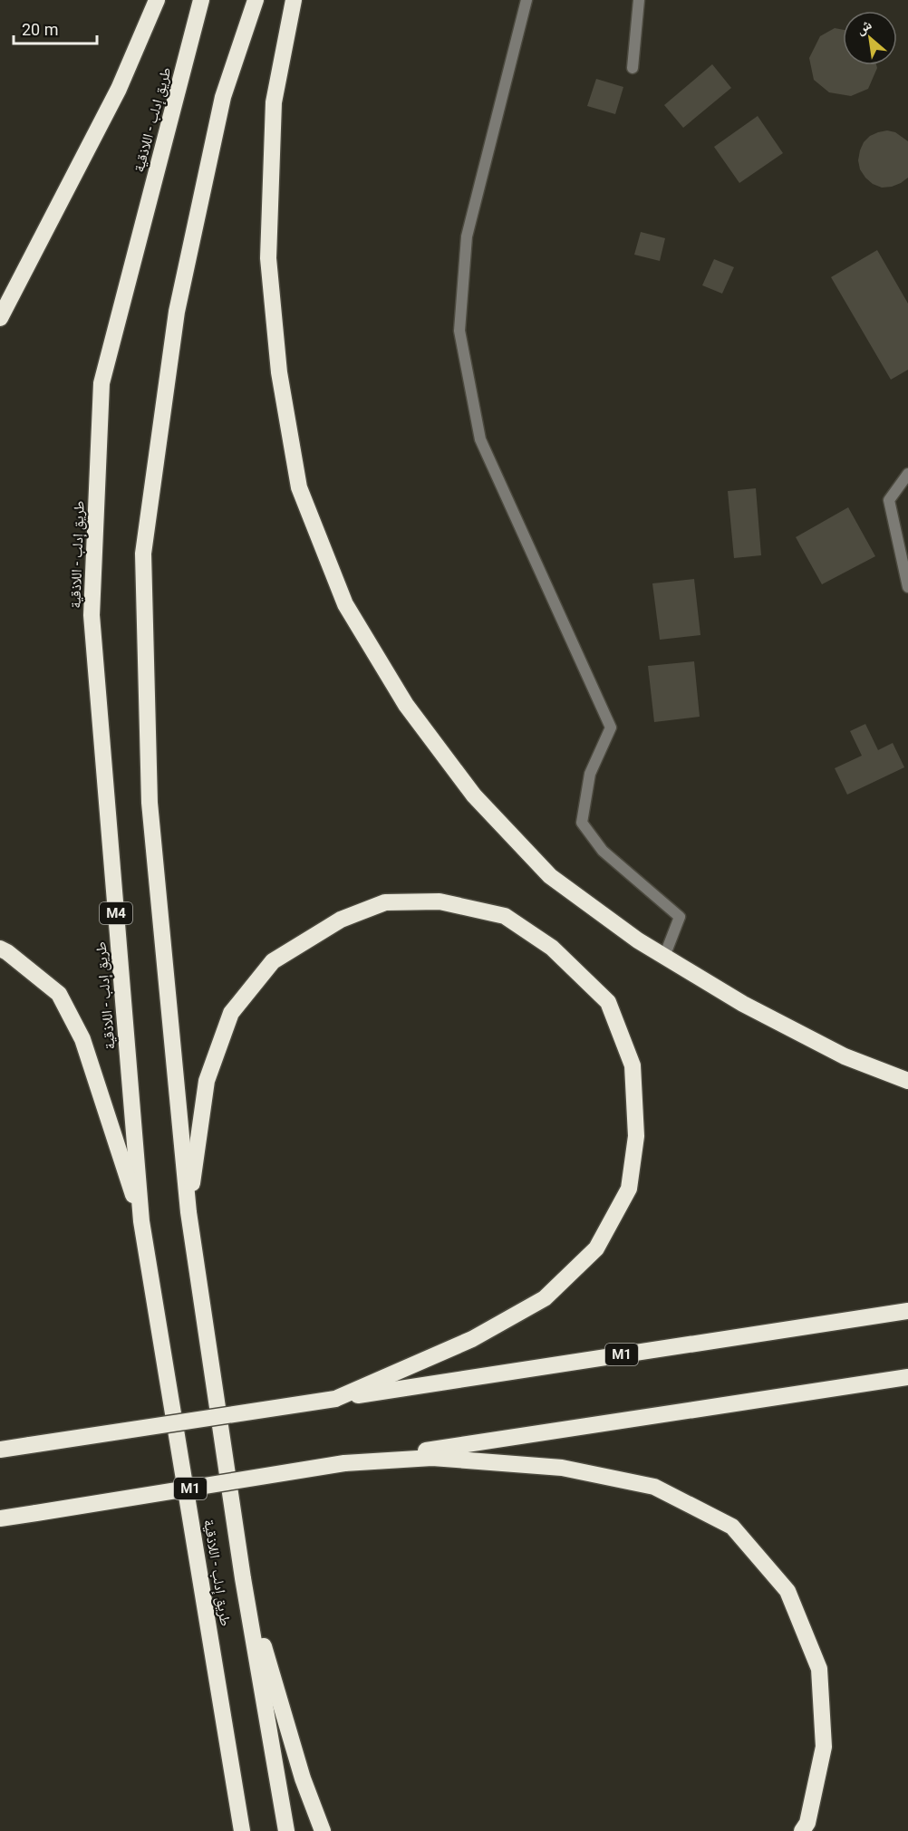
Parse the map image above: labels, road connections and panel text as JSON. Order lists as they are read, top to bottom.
{
  "streets": {
    "highway": ["طريق إدلب - اللاذقية", "M4", "M1"]
  },
  "scale_bar": "20 m",
  "north": "top left"
}
